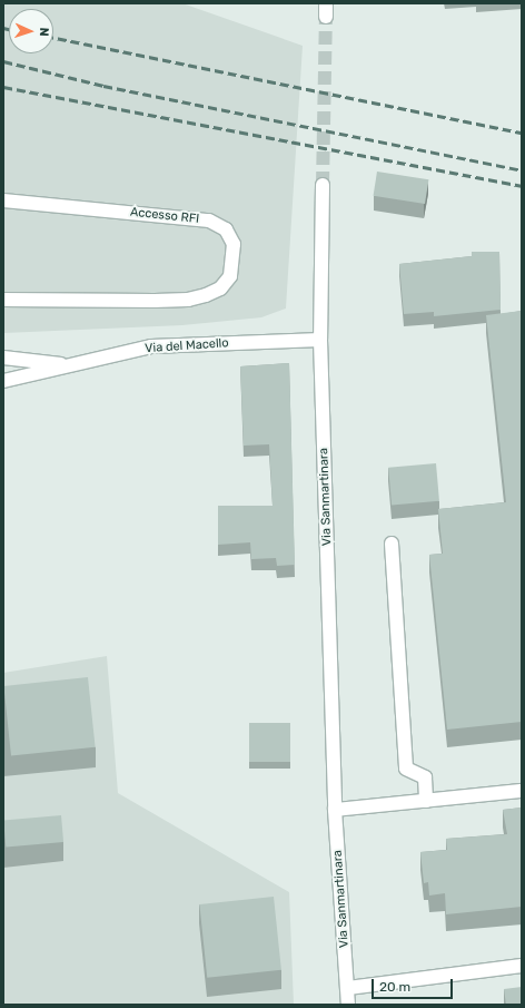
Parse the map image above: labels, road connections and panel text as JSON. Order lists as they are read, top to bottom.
{
  "streets": {
    "street": ["Accesso RFI", "Via del Macello", "Via Sanmartinara"]
  },
  "crossings": [
    ["Via del Macello", "Via Sanmartinara"]
  ],
  "scale_bar": "20 m",
  "north": "right"
}
